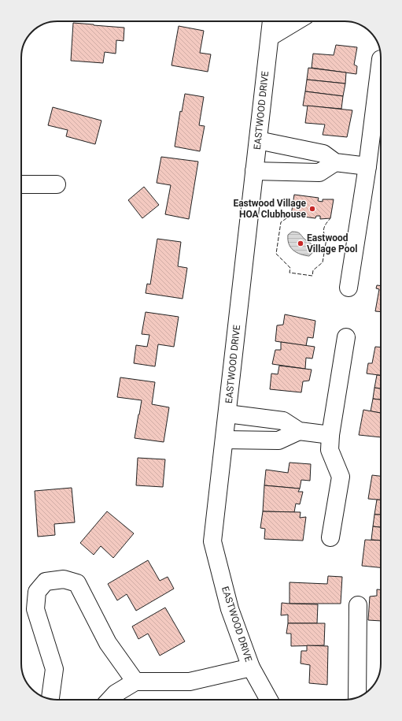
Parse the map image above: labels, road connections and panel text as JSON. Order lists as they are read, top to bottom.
{
  "streets": {
    "street": ["EASTWOOD DRIVE"]
  },
  "places": ["Eastwood Village HOA Clubhouse", "Eastwood Village Pool"]
}
